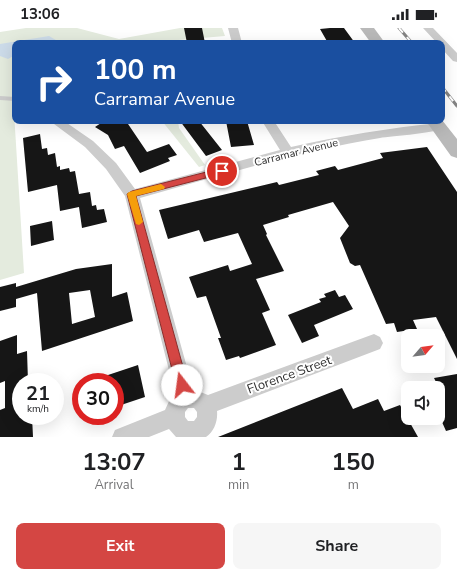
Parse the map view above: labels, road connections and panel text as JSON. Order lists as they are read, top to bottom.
{
  "streets": {
    "street": ["Carramar Avenue", "Florence Street"]
  },
  "north": "top right",
  "page": {
    "status": "13:06",
    "turn": ["100 m", "Carramar Avenue"],
    "speed": "21 km/h",
    "limit": "30",
    "eta": [
      "13:07",
      "Arrival",
      "1",
      "min",
      "150",
      "m"
    ],
    "buttons": ["Exit", "Share"]
  }
}
